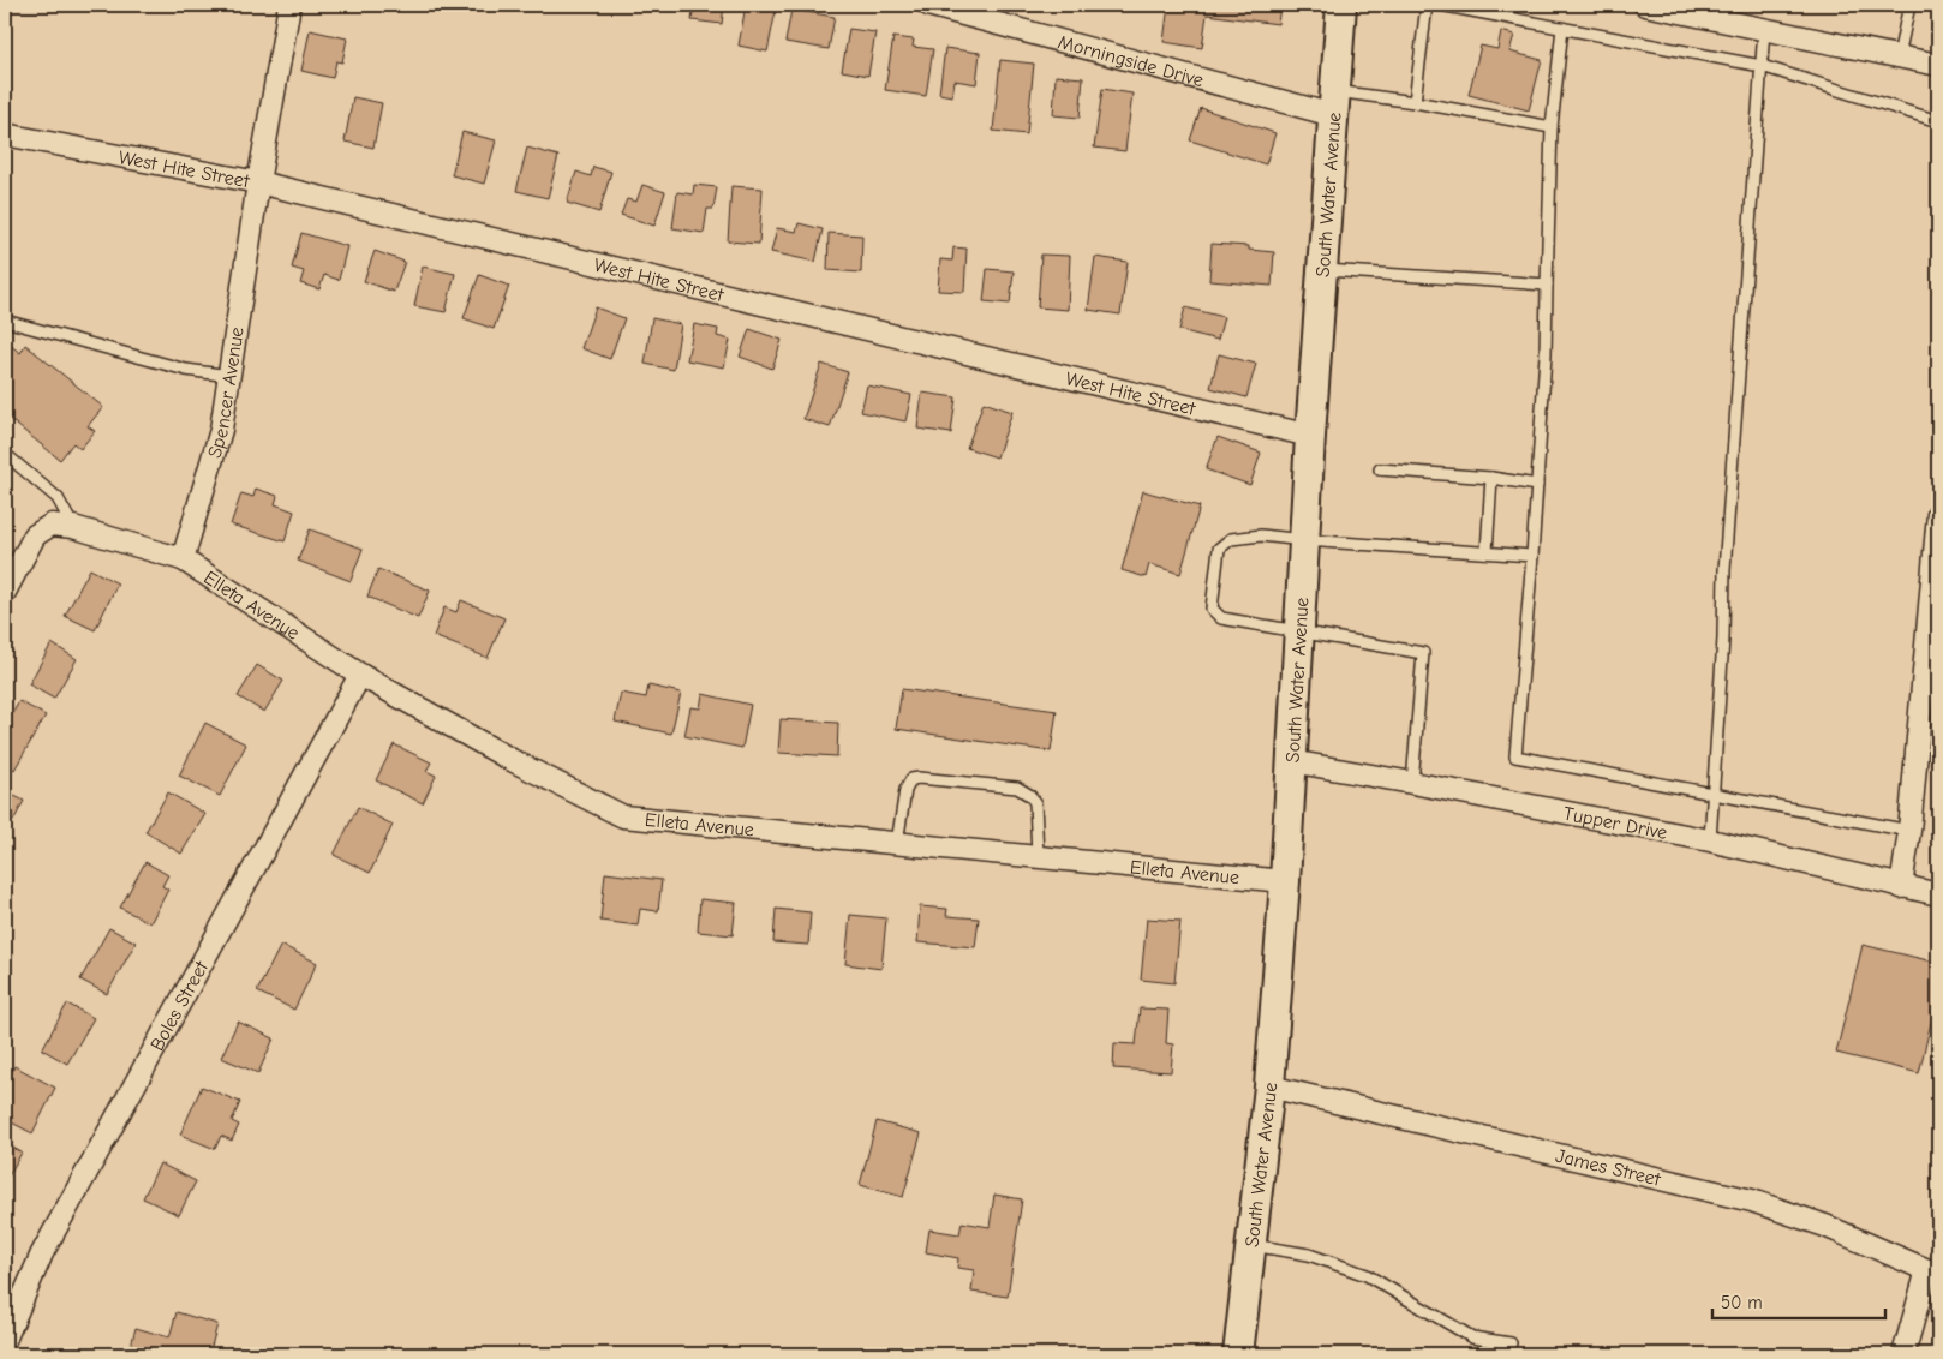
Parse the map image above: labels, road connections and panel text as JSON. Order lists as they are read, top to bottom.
{
  "streets": {
    "main road": ["South Water Avenue"],
    "street": [
      "Morningside Drive",
      "West Hite Street",
      "Spencer Avenue",
      "Elleta Avenue",
      "Tupper Drive",
      "Boles Street",
      "James Street"
    ]
  },
  "crossings": [
    ["Morningside Drive", "South Water Avenue"],
    ["West Hite Street", "South Water Avenue"],
    ["West Hite Street", "Spencer Avenue"],
    ["South Water Avenue", "Elleta Avenue"],
    ["South Water Avenue", "Tupper Drive"],
    ["South Water Avenue", "James Street"],
    ["Spencer Avenue", "Elleta Avenue"],
    ["Elleta Avenue", "Boles Street"]
  ],
  "scale_bar": "50 m"
}
